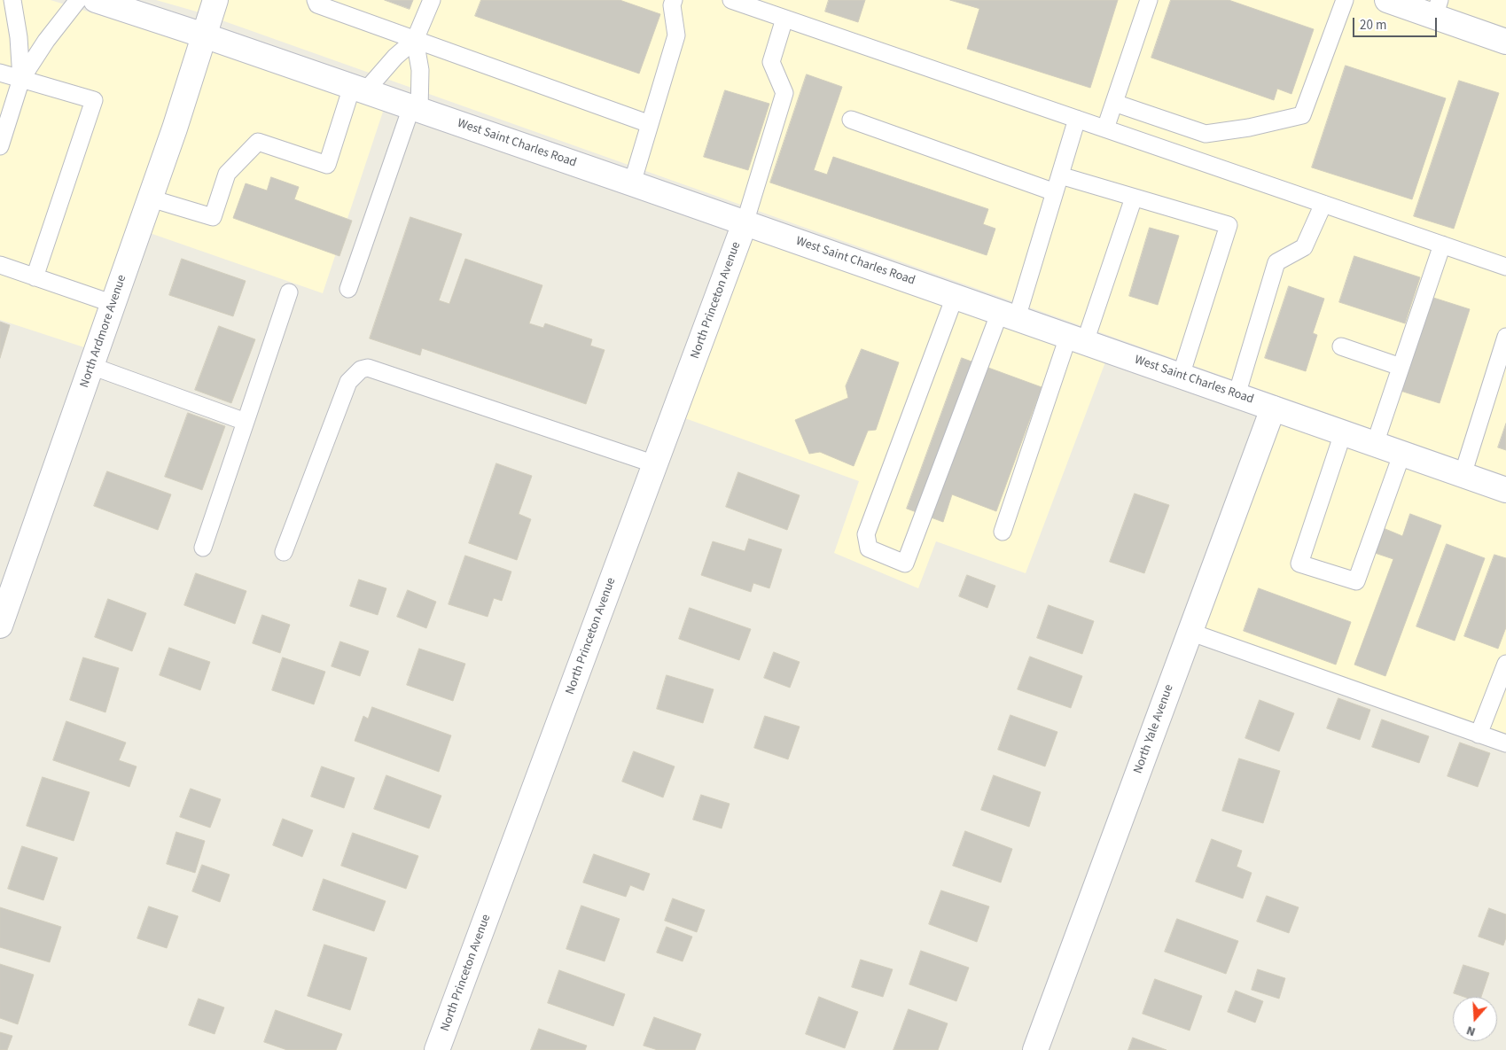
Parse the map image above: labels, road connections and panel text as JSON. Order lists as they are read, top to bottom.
{
  "streets": {
    "street": [
      "West Saint Charles Road",
      "North Princeton Avenue",
      "North Ardmore Avenue",
      "North Yale Avenue"
    ]
  },
  "crossings": [
    ["West Saint Charles Road", "North Princeton Avenue"],
    ["West Saint Charles Road", "North Ardmore Avenue"],
    ["West Saint Charles Road", "North Yale Avenue"]
  ],
  "scale_bar": "20 m",
  "north": "bottom"
}
